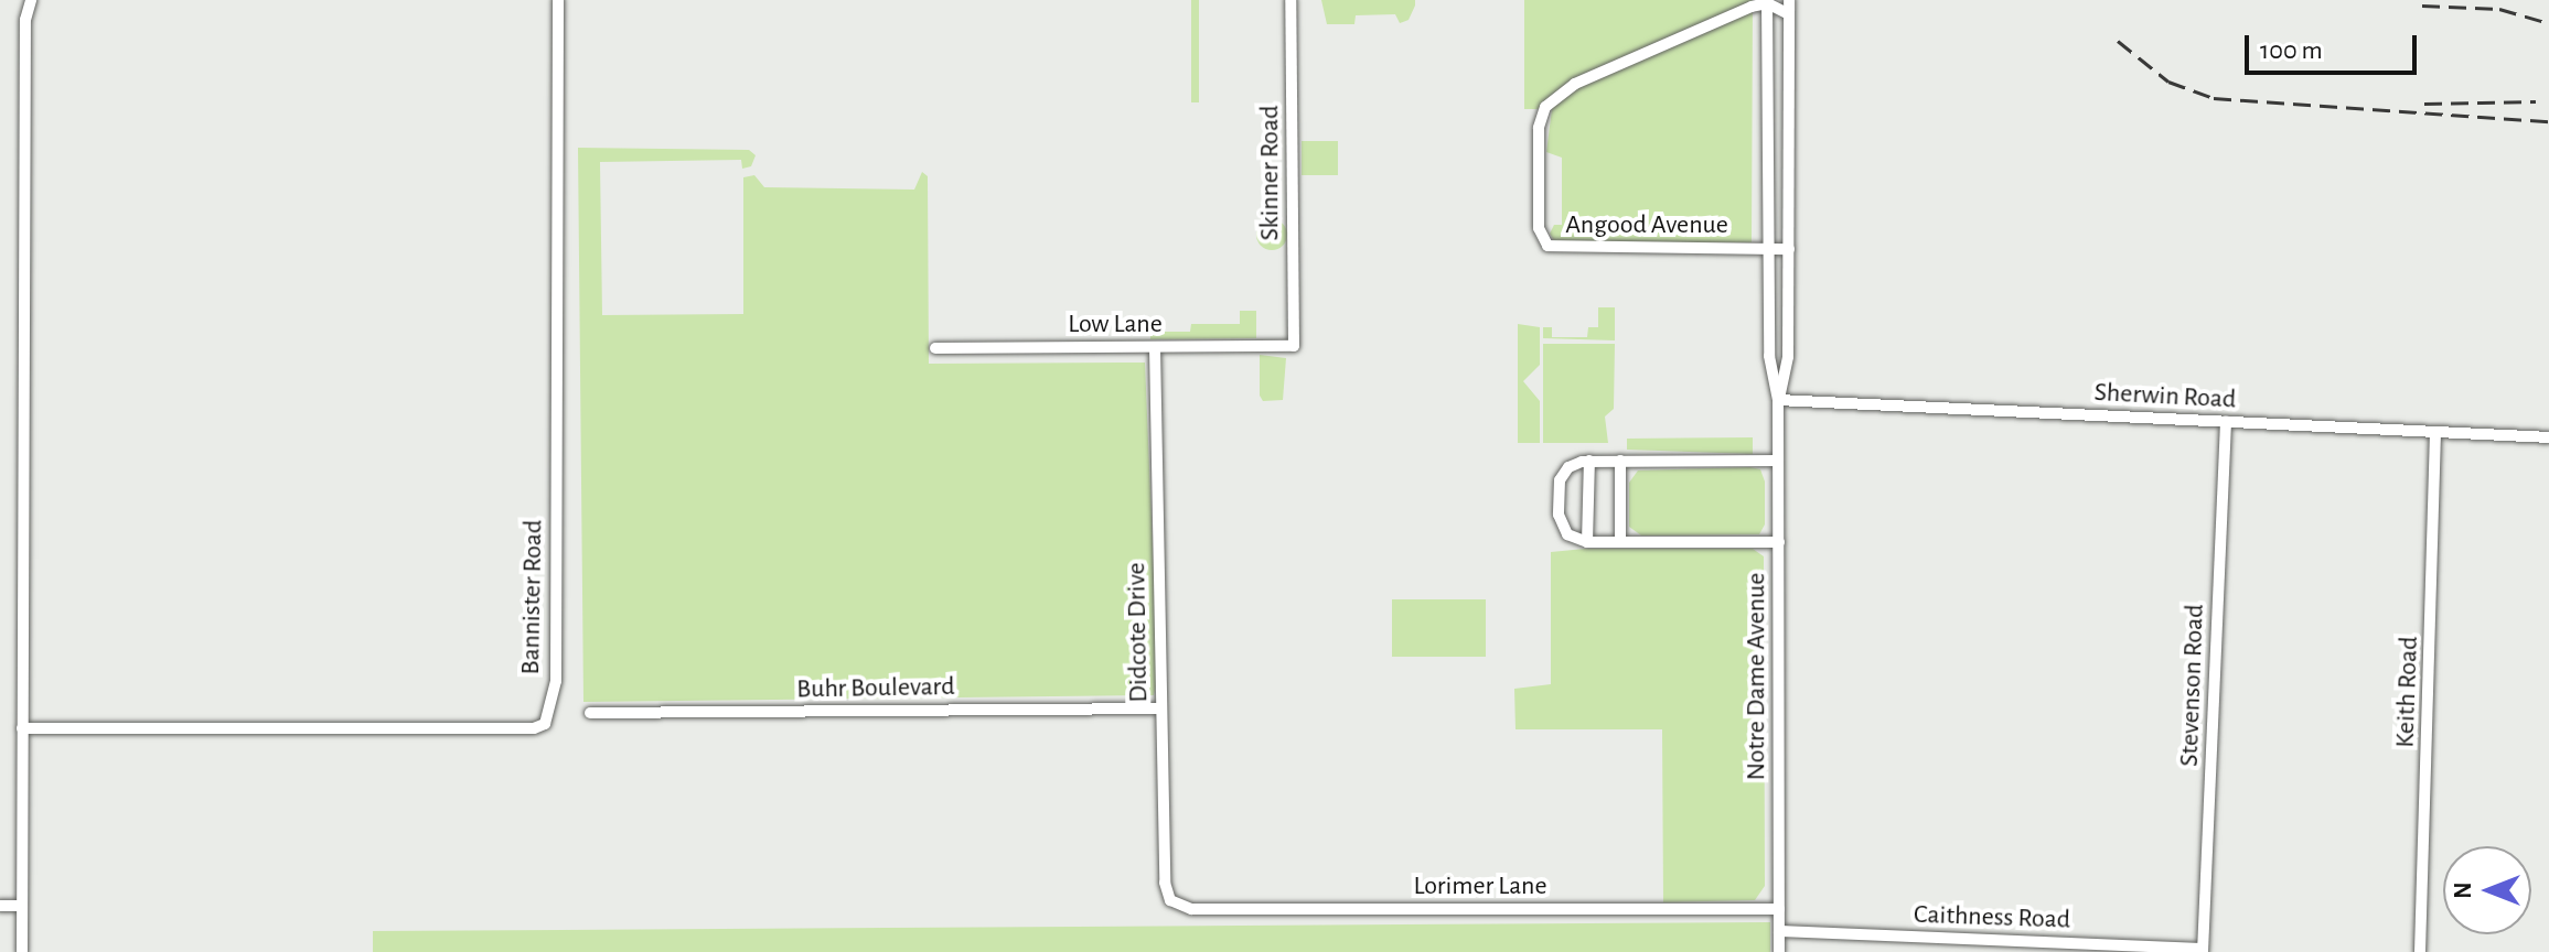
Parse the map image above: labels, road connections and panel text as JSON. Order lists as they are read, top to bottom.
{
  "streets": {
    "street": [
      "Skinner Road",
      "Angood Avenue",
      "Low Lane",
      "Sherwin Road",
      "Bannister Road",
      "Didcote Drive",
      "Notre Dame Avenue",
      "Stevenson Road",
      "Buhr Boulevard",
      "Keith Road",
      "Lorimer Lane",
      "Caithness Road"
    ]
  },
  "crossings": [
    ["Skinner Road", "Low Lane"],
    ["Angood Avenue", "Notre Dame Avenue"],
    ["Low Lane", "Didcote Drive"],
    ["Sherwin Road", "Notre Dame Avenue"],
    ["Sherwin Road", "Stevenson Road"],
    ["Sherwin Road", "Keith Road"],
    ["Didcote Drive", "Buhr Boulevard"],
    ["Didcote Drive", "Lorimer Lane"],
    ["Notre Dame Avenue", "Lorimer Lane"],
    ["Notre Dame Avenue", "Caithness Road"],
    ["Stevenson Road", "Caithness Road"]
  ],
  "scale_bar": "100 m",
  "north": "left"
}
